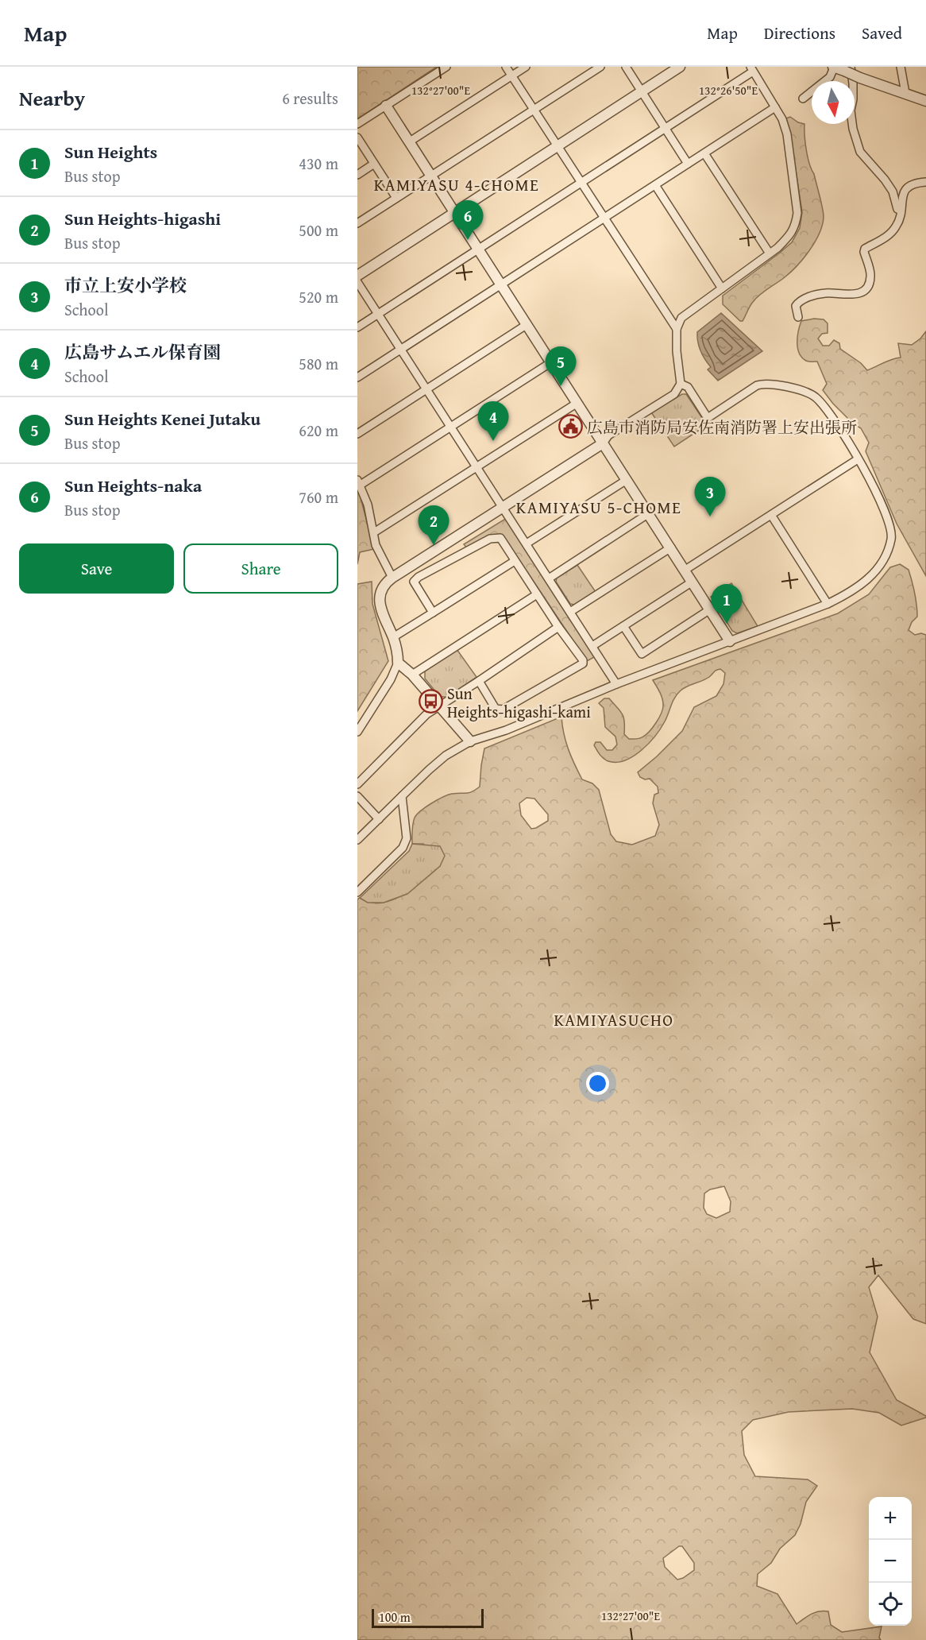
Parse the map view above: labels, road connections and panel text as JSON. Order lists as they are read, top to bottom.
{
  "districts": ["KAMIYASU 4-CHOME", "KAMIYASU 5-CHOME", "KAMIYASUCHO"],
  "places": {
    "public building": ["広島市消防局安佐南消防署上安出張所"],
    "bus stop": ["Sun Heights-higashi-kami"]
  },
  "scale_bar": "100 m",
  "north": "bottom",
  "page": {
    "header": "Map",
    "nav": ["Map", "Directions", "Saved"],
    "heading": ["Nearby", "6 results"],
    "list": [
      {
        "mark": "1",
        "name": "Sun Heights",
        "note": "Bus stop",
        "value": "430 m"
      },
      {
        "mark": "2",
        "name": "Sun Heights-higashi",
        "note": "Bus stop",
        "value": "500 m"
      },
      {
        "mark": "3",
        "name": "市立上安小学校",
        "note": "School",
        "value": "520 m"
      },
      {
        "mark": "4",
        "name": "広島サムエル保育園",
        "note": "School",
        "value": "580 m"
      },
      {
        "mark": "5",
        "name": "Sun Heights Kenei Jutaku",
        "note": "Bus stop",
        "value": "620 m"
      },
      {
        "mark": "6",
        "name": "Sun Heights-naka",
        "note": "Bus stop",
        "value": "760 m"
      }
    ],
    "pins": [
      "6",
      "5",
      "4",
      "3",
      "2",
      "1"
    ],
    "buttons": ["Save", "Share"],
    "map_buttons": ["+", "−"],
    "scale": "100 m"
  },
  "coordinates": ["132°27'00\"E", "132°26'50\"E"]
}
